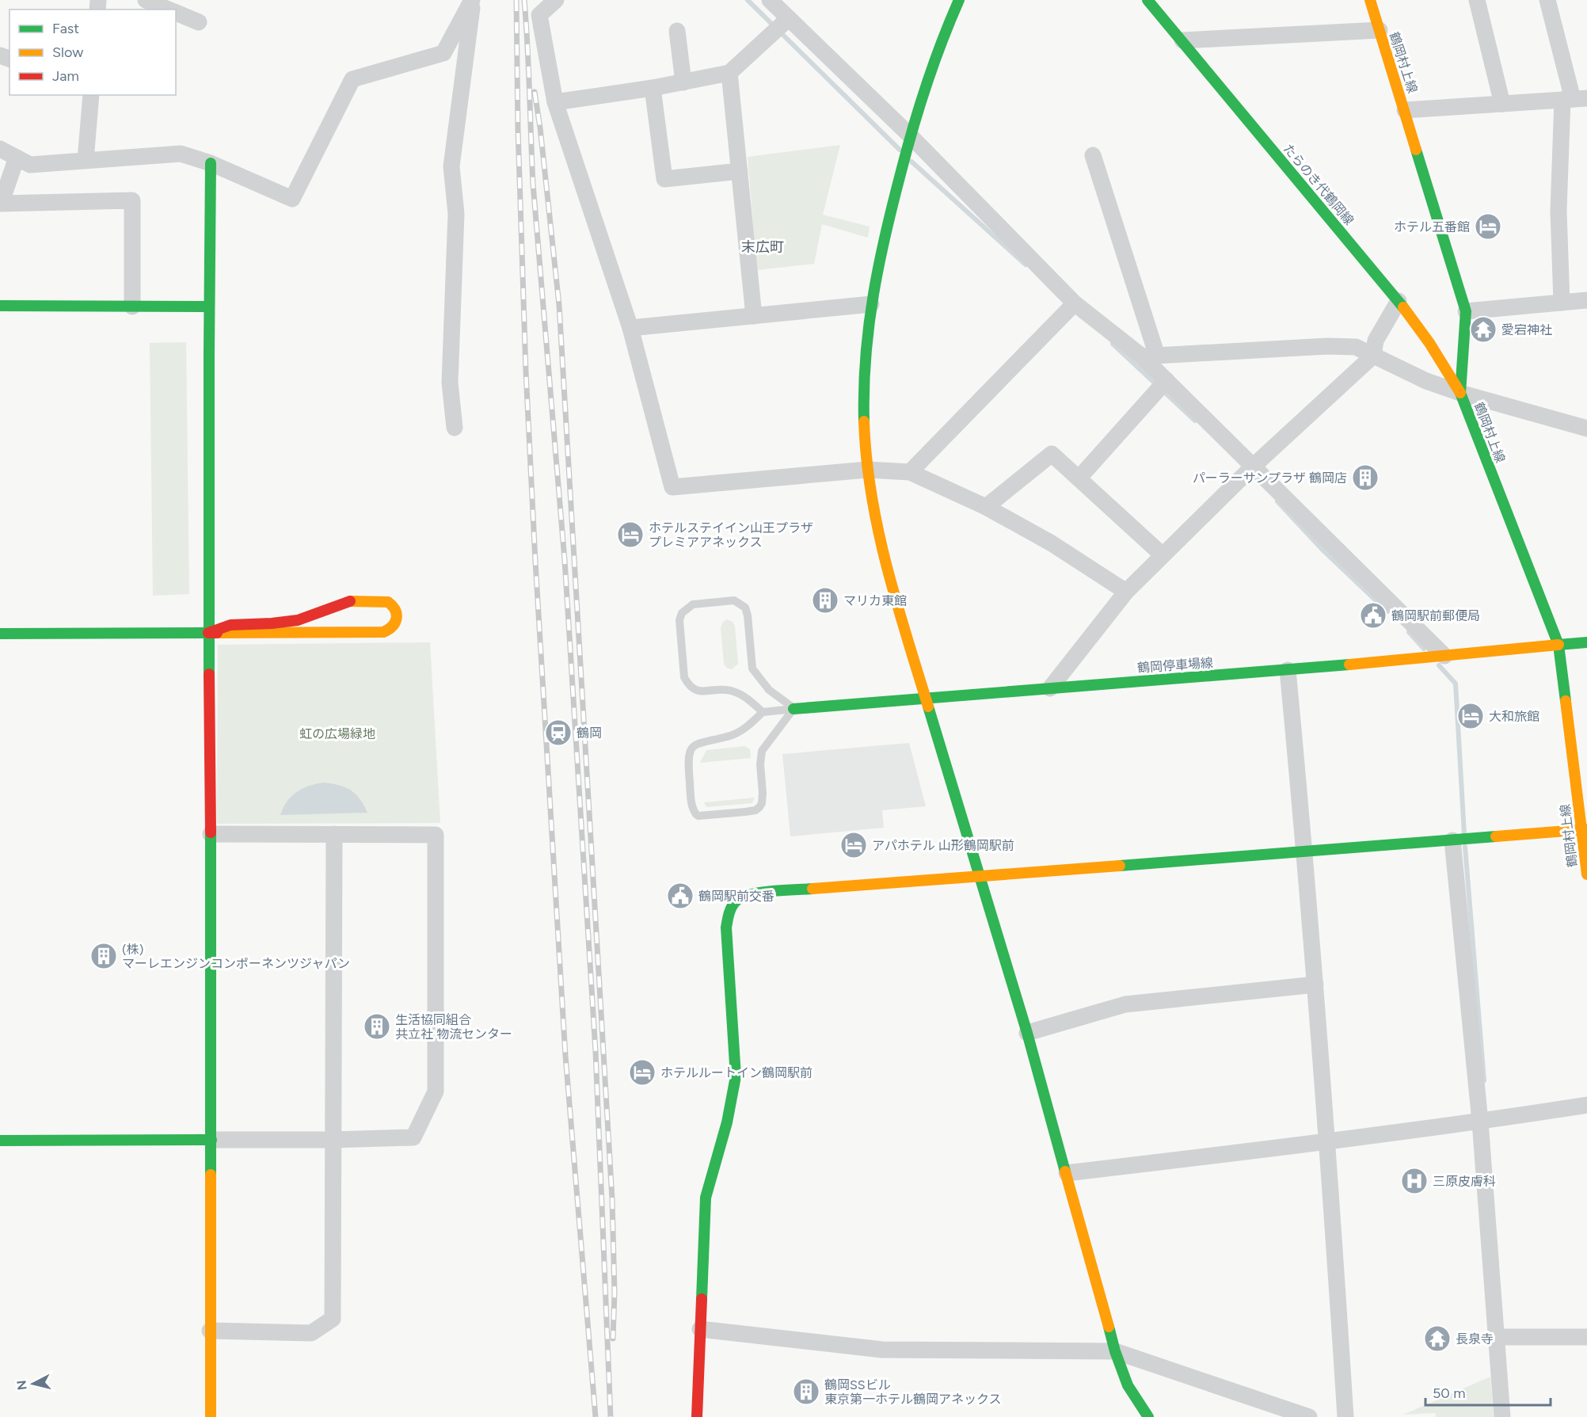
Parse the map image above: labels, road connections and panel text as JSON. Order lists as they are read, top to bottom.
{
  "streets": {
    "street": ["鶴岡村上線", "たらのき代鶴岡線", "鶴岡停車場線"]
  },
  "crossings": [
    ["鶴岡村上線", "たらのき代鶴岡線"],
    ["鶴岡村上線", "鶴岡停車場線"]
  ],
  "districts": ["末広町"],
  "parks": ["虹の広場緑地"],
  "places": {
    "hotel": [
      "ホテル五番館",
      "ホテルステイイン山王プラザ プレミアアネックス",
      "大和旅館",
      "アパホテル 山形鶴岡駅前",
      "ホテルルートイン鶴岡駅前"
    ],
    "temple": ["愛宕神社", "長泉寺"],
    "building": [
      "パーラーサンプラザ 鶴岡店",
      "マリカ東館",
      "(株) マーレエンジンコンポーネンツジャパン",
      "生活協同組合 共立社 物流センター",
      "鶴岡SSビル 東京第一ホテル鶴岡アネックス"
    ],
    "public building": ["鶴岡駅前郵便局", "鶴岡駅前交番"],
    "station": ["鶴岡"],
    "hospital": ["三原皮膚科"]
  },
  "legend": ["Fast", "Slow", "Jam"],
  "scale_bar": "50 m",
  "north": "left"
}
